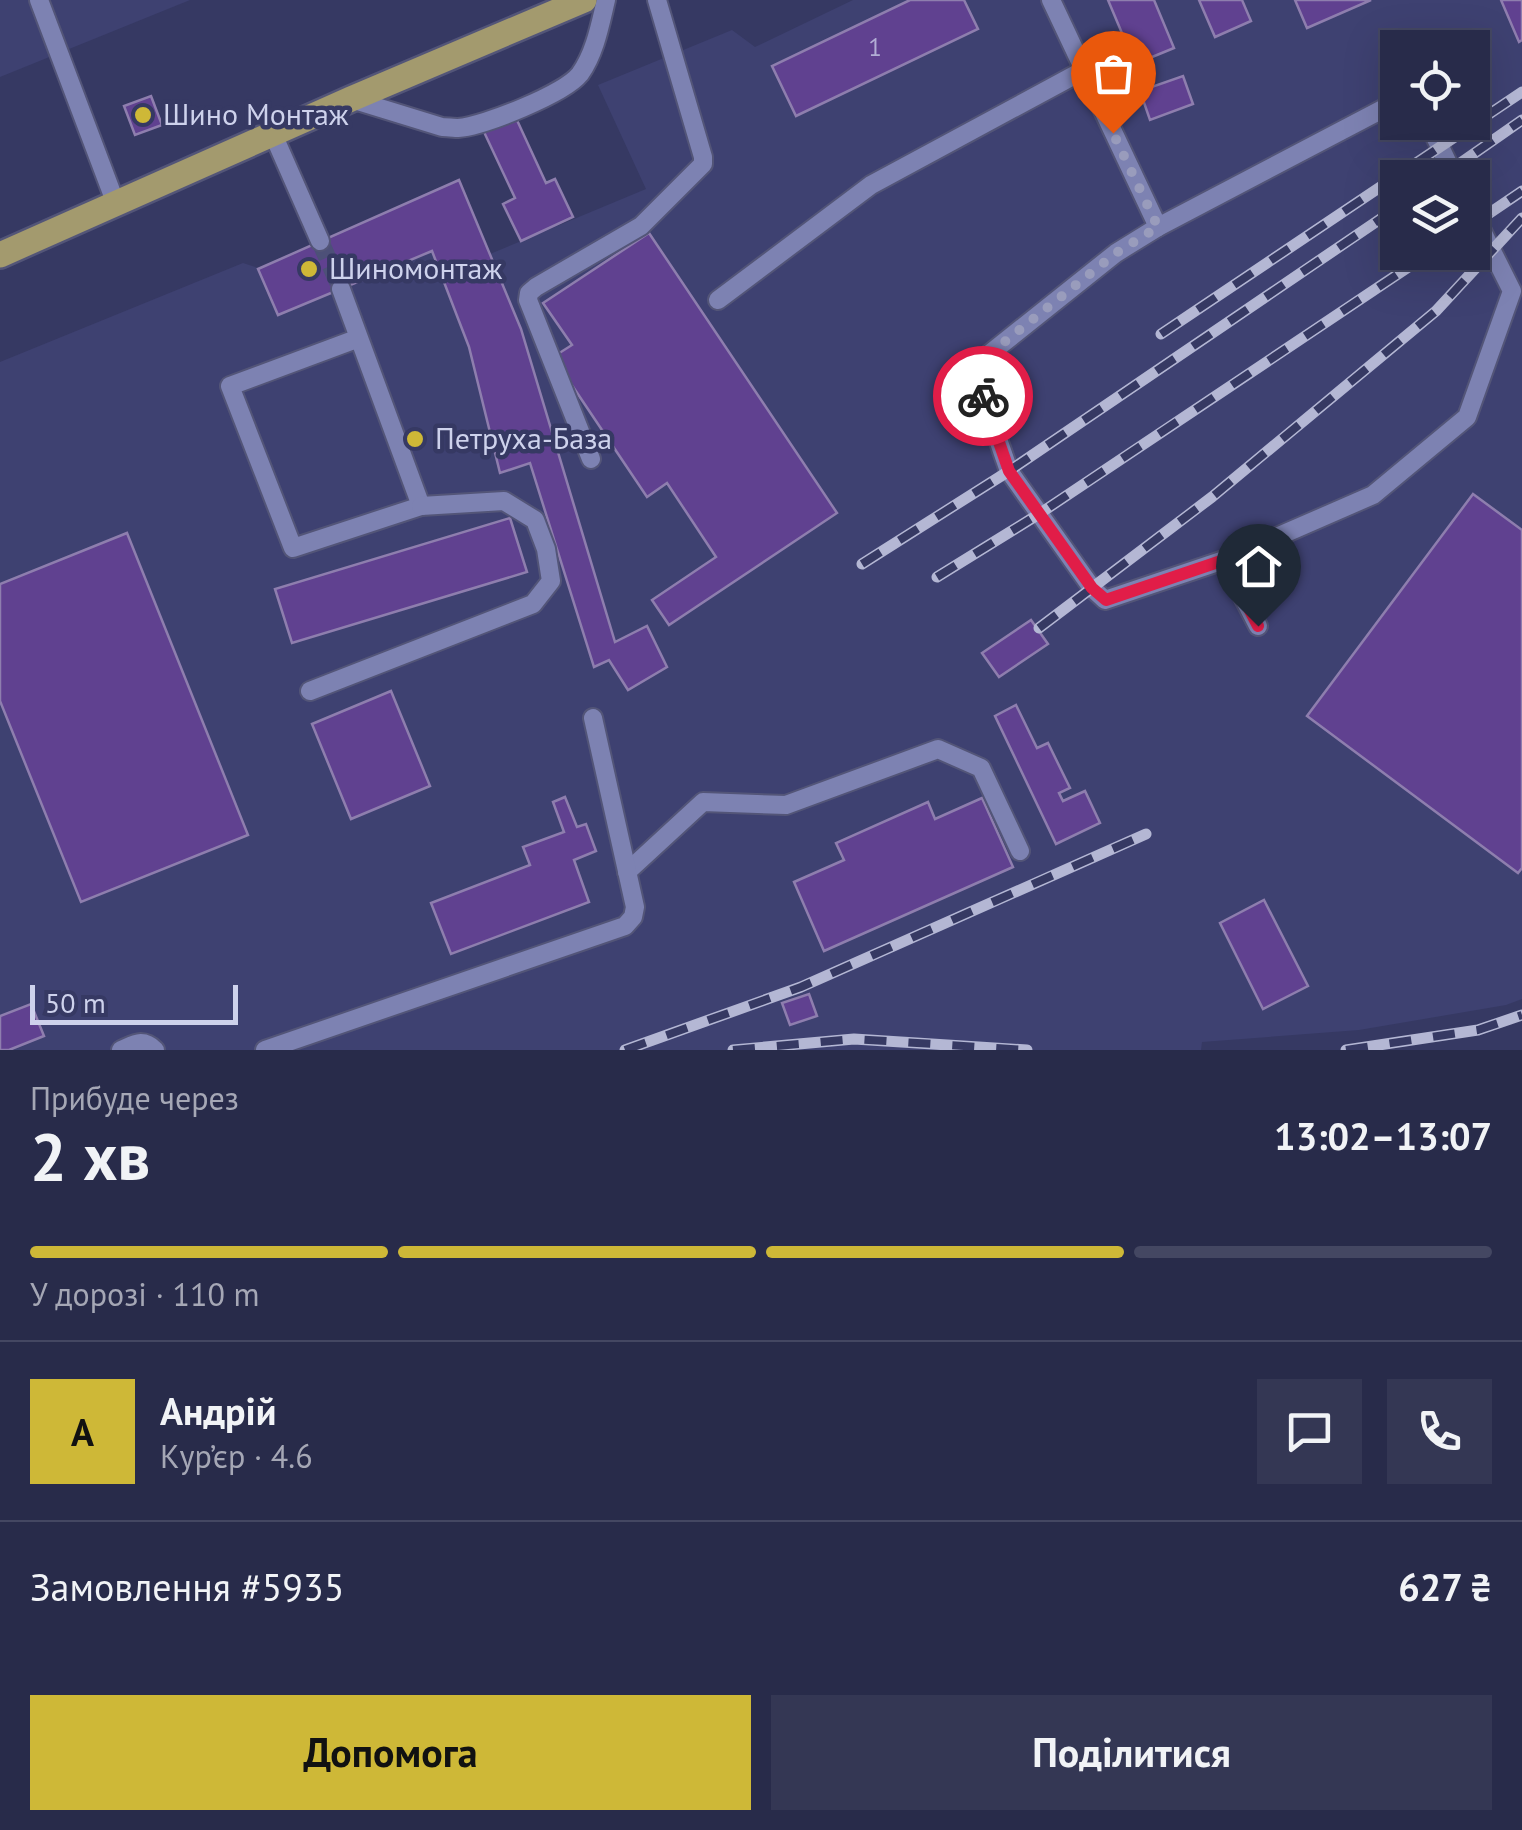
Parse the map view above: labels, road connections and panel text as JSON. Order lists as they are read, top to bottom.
{
  "places": ["Шино Монтаж", "Шиномонтаж", "Петруха-База"],
  "house_numbers": ["1"],
  "scale_bar": "50 m",
  "page": {
    "scale": "50 m",
    "heading": ["2 хв", "Прибуде через", "13:02–13:07"],
    "panel": [
      "Андрій",
      "Кур’єр · 4.6",
      "Замовлення #5935",
      "627 ₴"
    ],
    "bar": "У дорозі · 110 m",
    "round": "А",
    "buttons": ["Допомога", "Поділитися"]
  }
}
